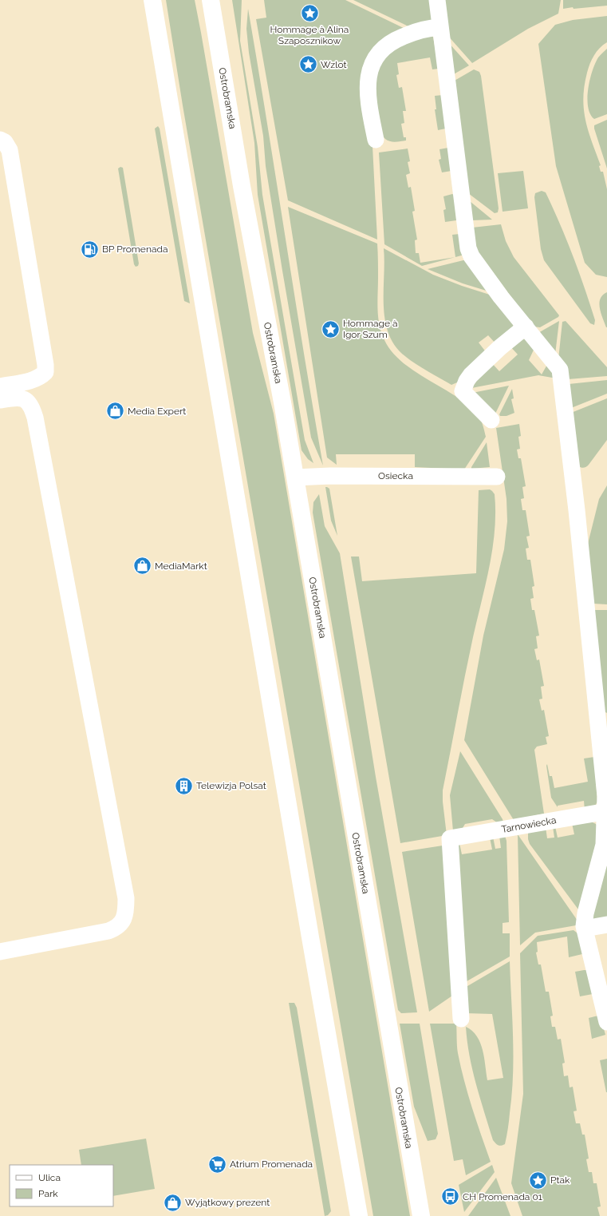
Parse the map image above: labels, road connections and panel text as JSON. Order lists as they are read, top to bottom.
{
  "streets": {
    "main road": ["Ostrobramska"],
    "street": ["Osiecka", "Tarnowiecka"]
  },
  "crossings": [
    ["Ostrobramska", "Osiecka"]
  ],
  "places": {
    "place": [
      "Hommage à Alina Szaposznikow",
      "Wzlot",
      "Hommage à Igor Szum",
      "Ptak"
    ],
    "fuel station": ["BP Promenada"],
    "shop": ["Media Expert", "MediaMarkt", "Wyjątkowy prezent"],
    "building": ["Telewizja Polsat"],
    "supermarket": ["Atrium Promenada"],
    "bus stop": ["CH Promenada 01"]
  },
  "legend": ["Ulica", "Park"]
}
